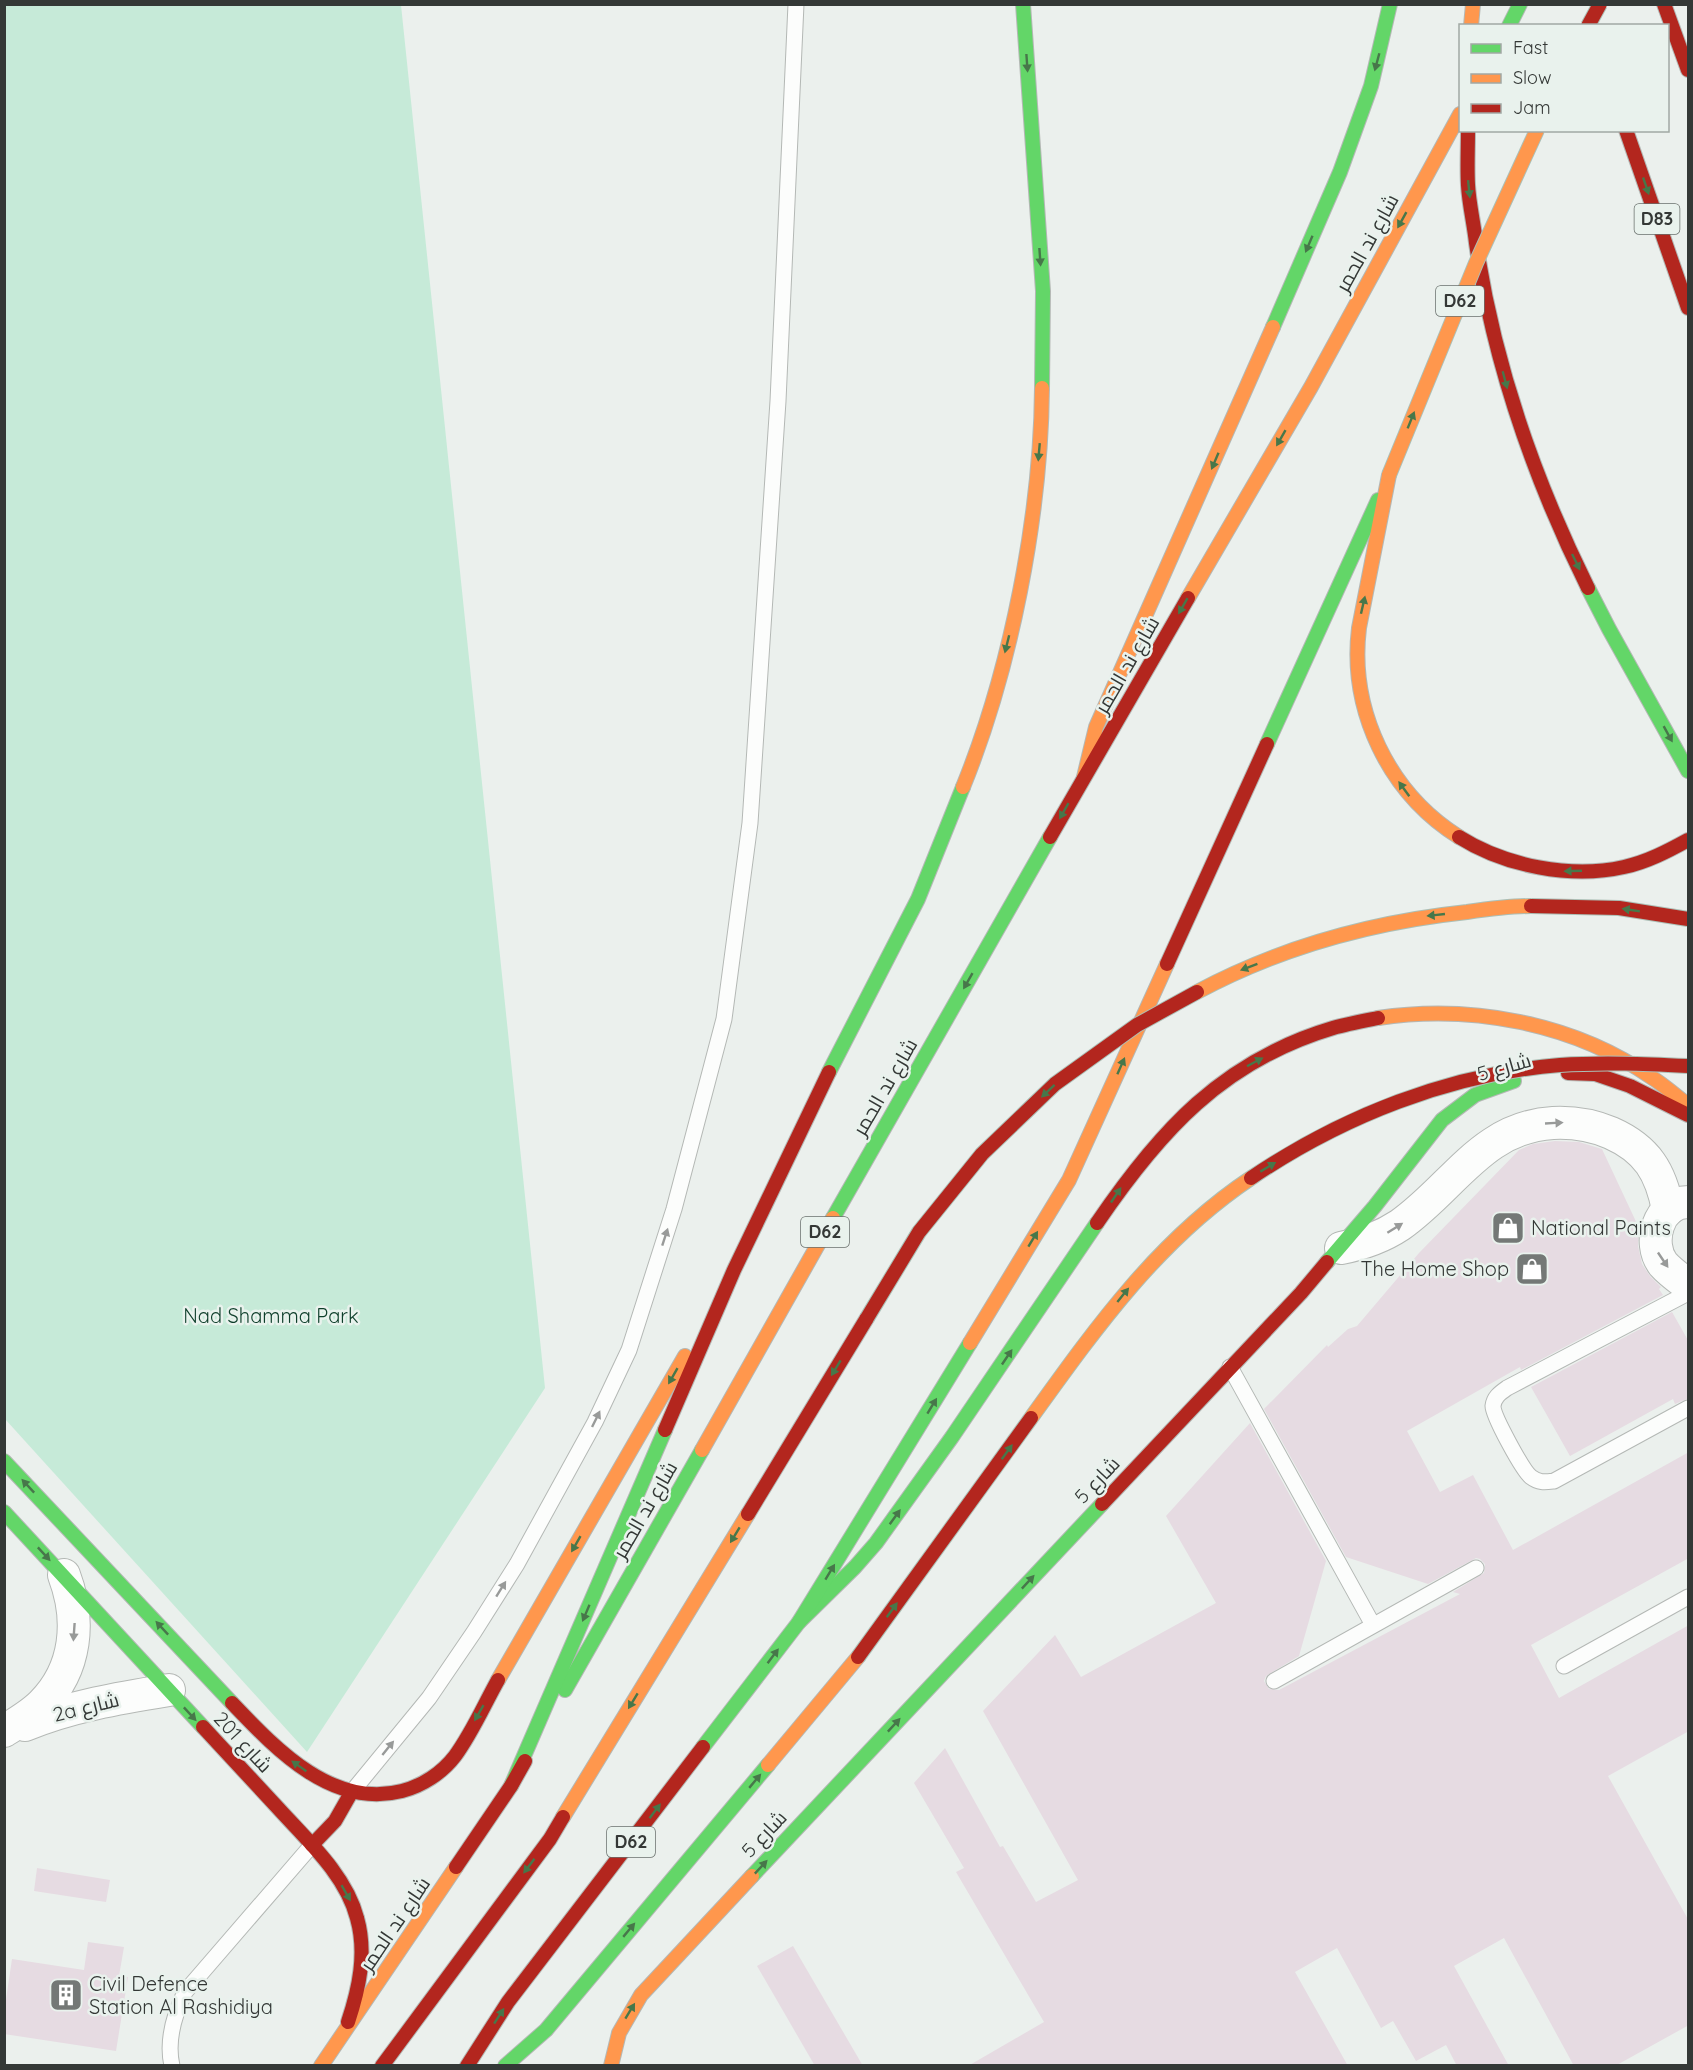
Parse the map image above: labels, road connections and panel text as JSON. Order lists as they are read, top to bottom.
{
  "streets": {
    "main road": [
      "D83",
      "شارع ند الحمر",
      "D62",
      "شارع 5",
      "شارع 201"
    ],
    "street": ["2a شارع"]
  },
  "crossings": [
    ["شارع ند الحمر", "شارع 201"],
    ["2a شارع", "شارع 201"]
  ],
  "one_way": ["2a شارع"],
  "parks": ["Nad Shamma Park"],
  "places": {
    "shop": ["National Paints", "The Home Shop"],
    "building": ["Civil Defence Station Al Rashidiya"]
  },
  "legend": ["Fast", "Slow", "Jam"]
}
